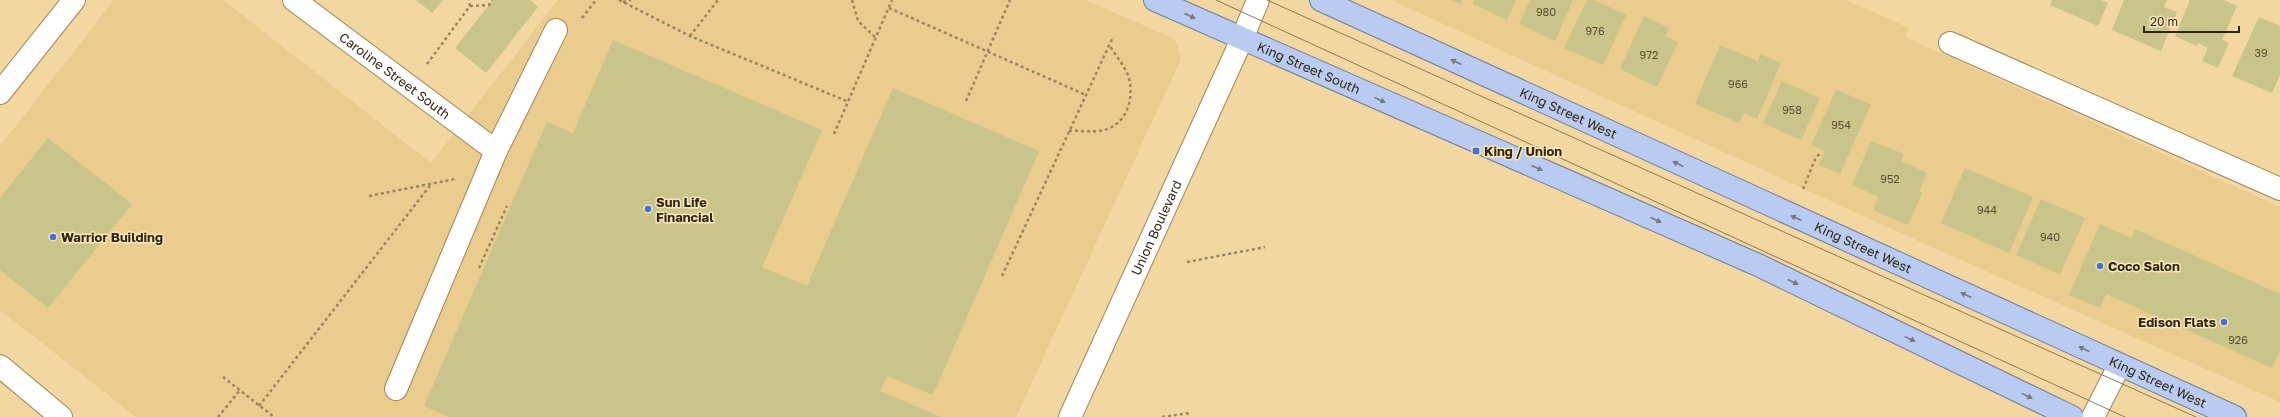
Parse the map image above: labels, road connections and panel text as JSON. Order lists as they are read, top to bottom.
{
  "streets": {
    "main road": ["King Street South", "King Street West"],
    "street": ["Caroline Street South", "Union Boulevard"]
  },
  "crossings": [
    ["King Street South", "Union Boulevard"]
  ],
  "one_way": ["King Street South", "King Street West"],
  "places": {
    "transit": ["King / Union"],
    "other": [
      "Sun Life Financial",
      "Warrior Building",
      "Coco Salon",
      "Edison Flats"
    ]
  },
  "house_numbers": [
    "980",
    "976",
    "39",
    "972",
    "966",
    "958",
    "954",
    "952",
    "944",
    "940",
    "926"
  ],
  "scale_bar": "20 m"
}
